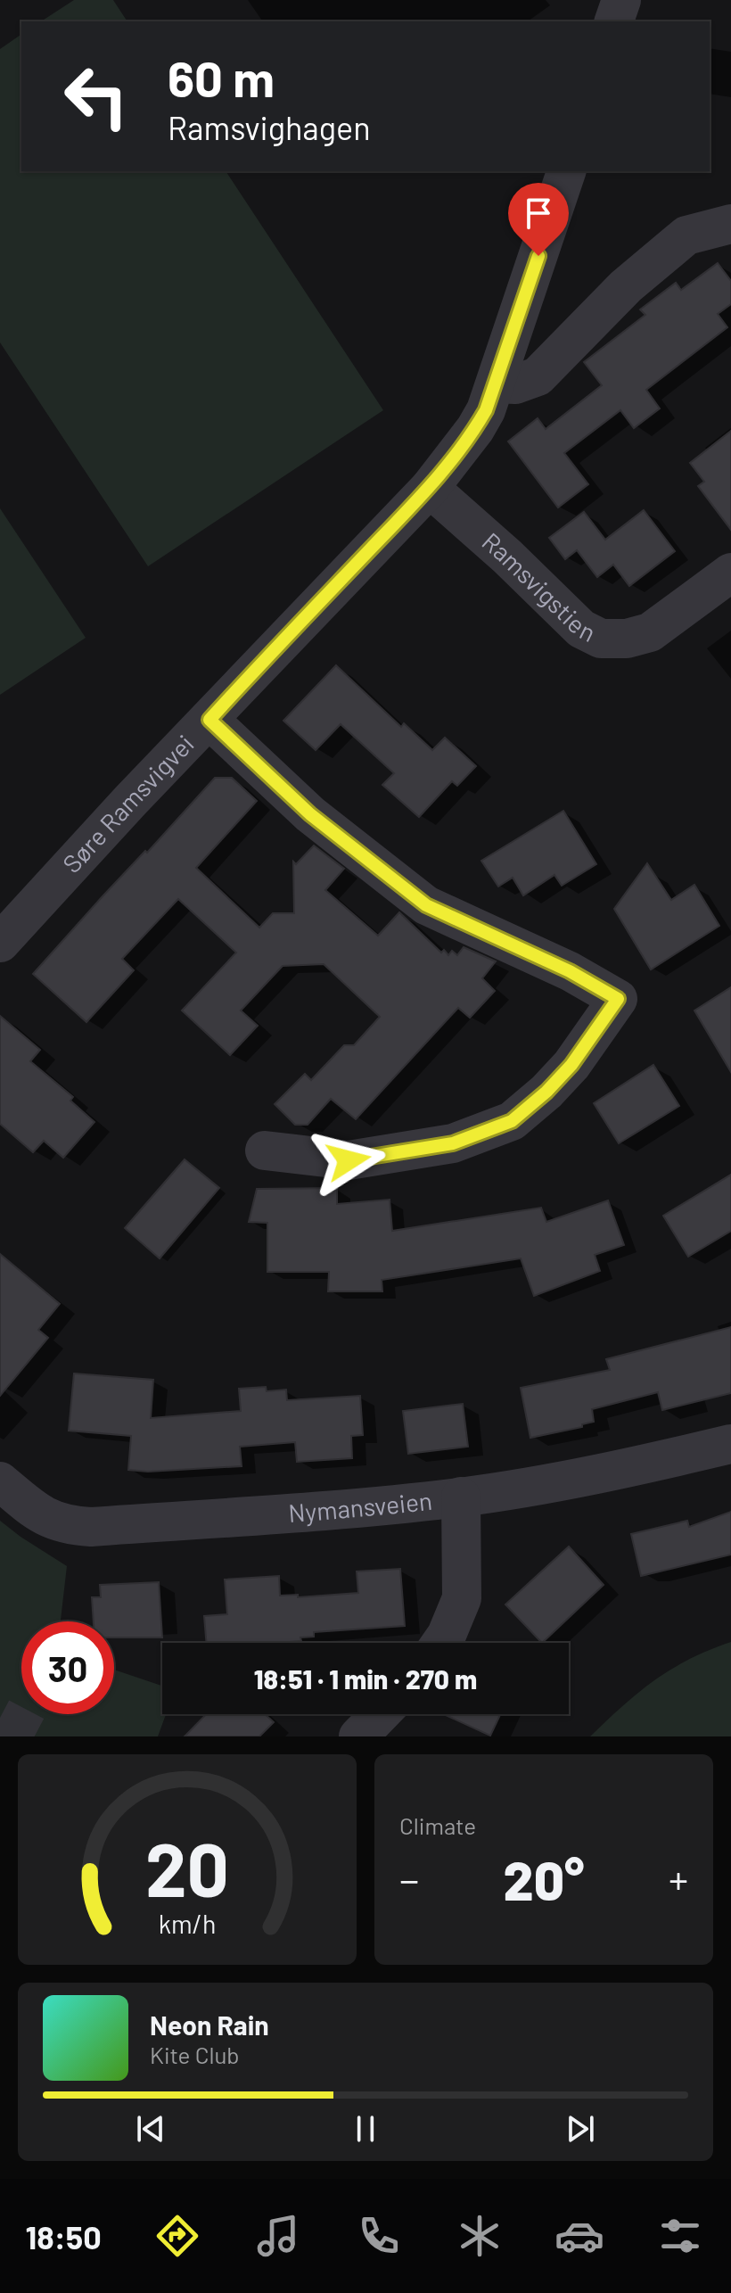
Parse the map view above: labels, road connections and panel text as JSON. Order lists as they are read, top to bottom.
{
  "streets": {
    "street": ["Ramsvigstien", "Søre Ramsvigvei", "Nymansveien"]
  },
  "crossings": [
    ["Ramsvigstien", "Søre Ramsvigvei"]
  ],
  "page": {
    "turn": ["60 m", "Ramsvighagen"],
    "limit": "30",
    "trip": "18:51 · 1 min · 270 m",
    "tile": "Climate",
    "heat": ["−", "20°", "+"],
    "song": ["Neon Rain", "Kite Club"],
    "tabs": "18:50",
    "gauge": ["20", "km/h"]
  }
}
